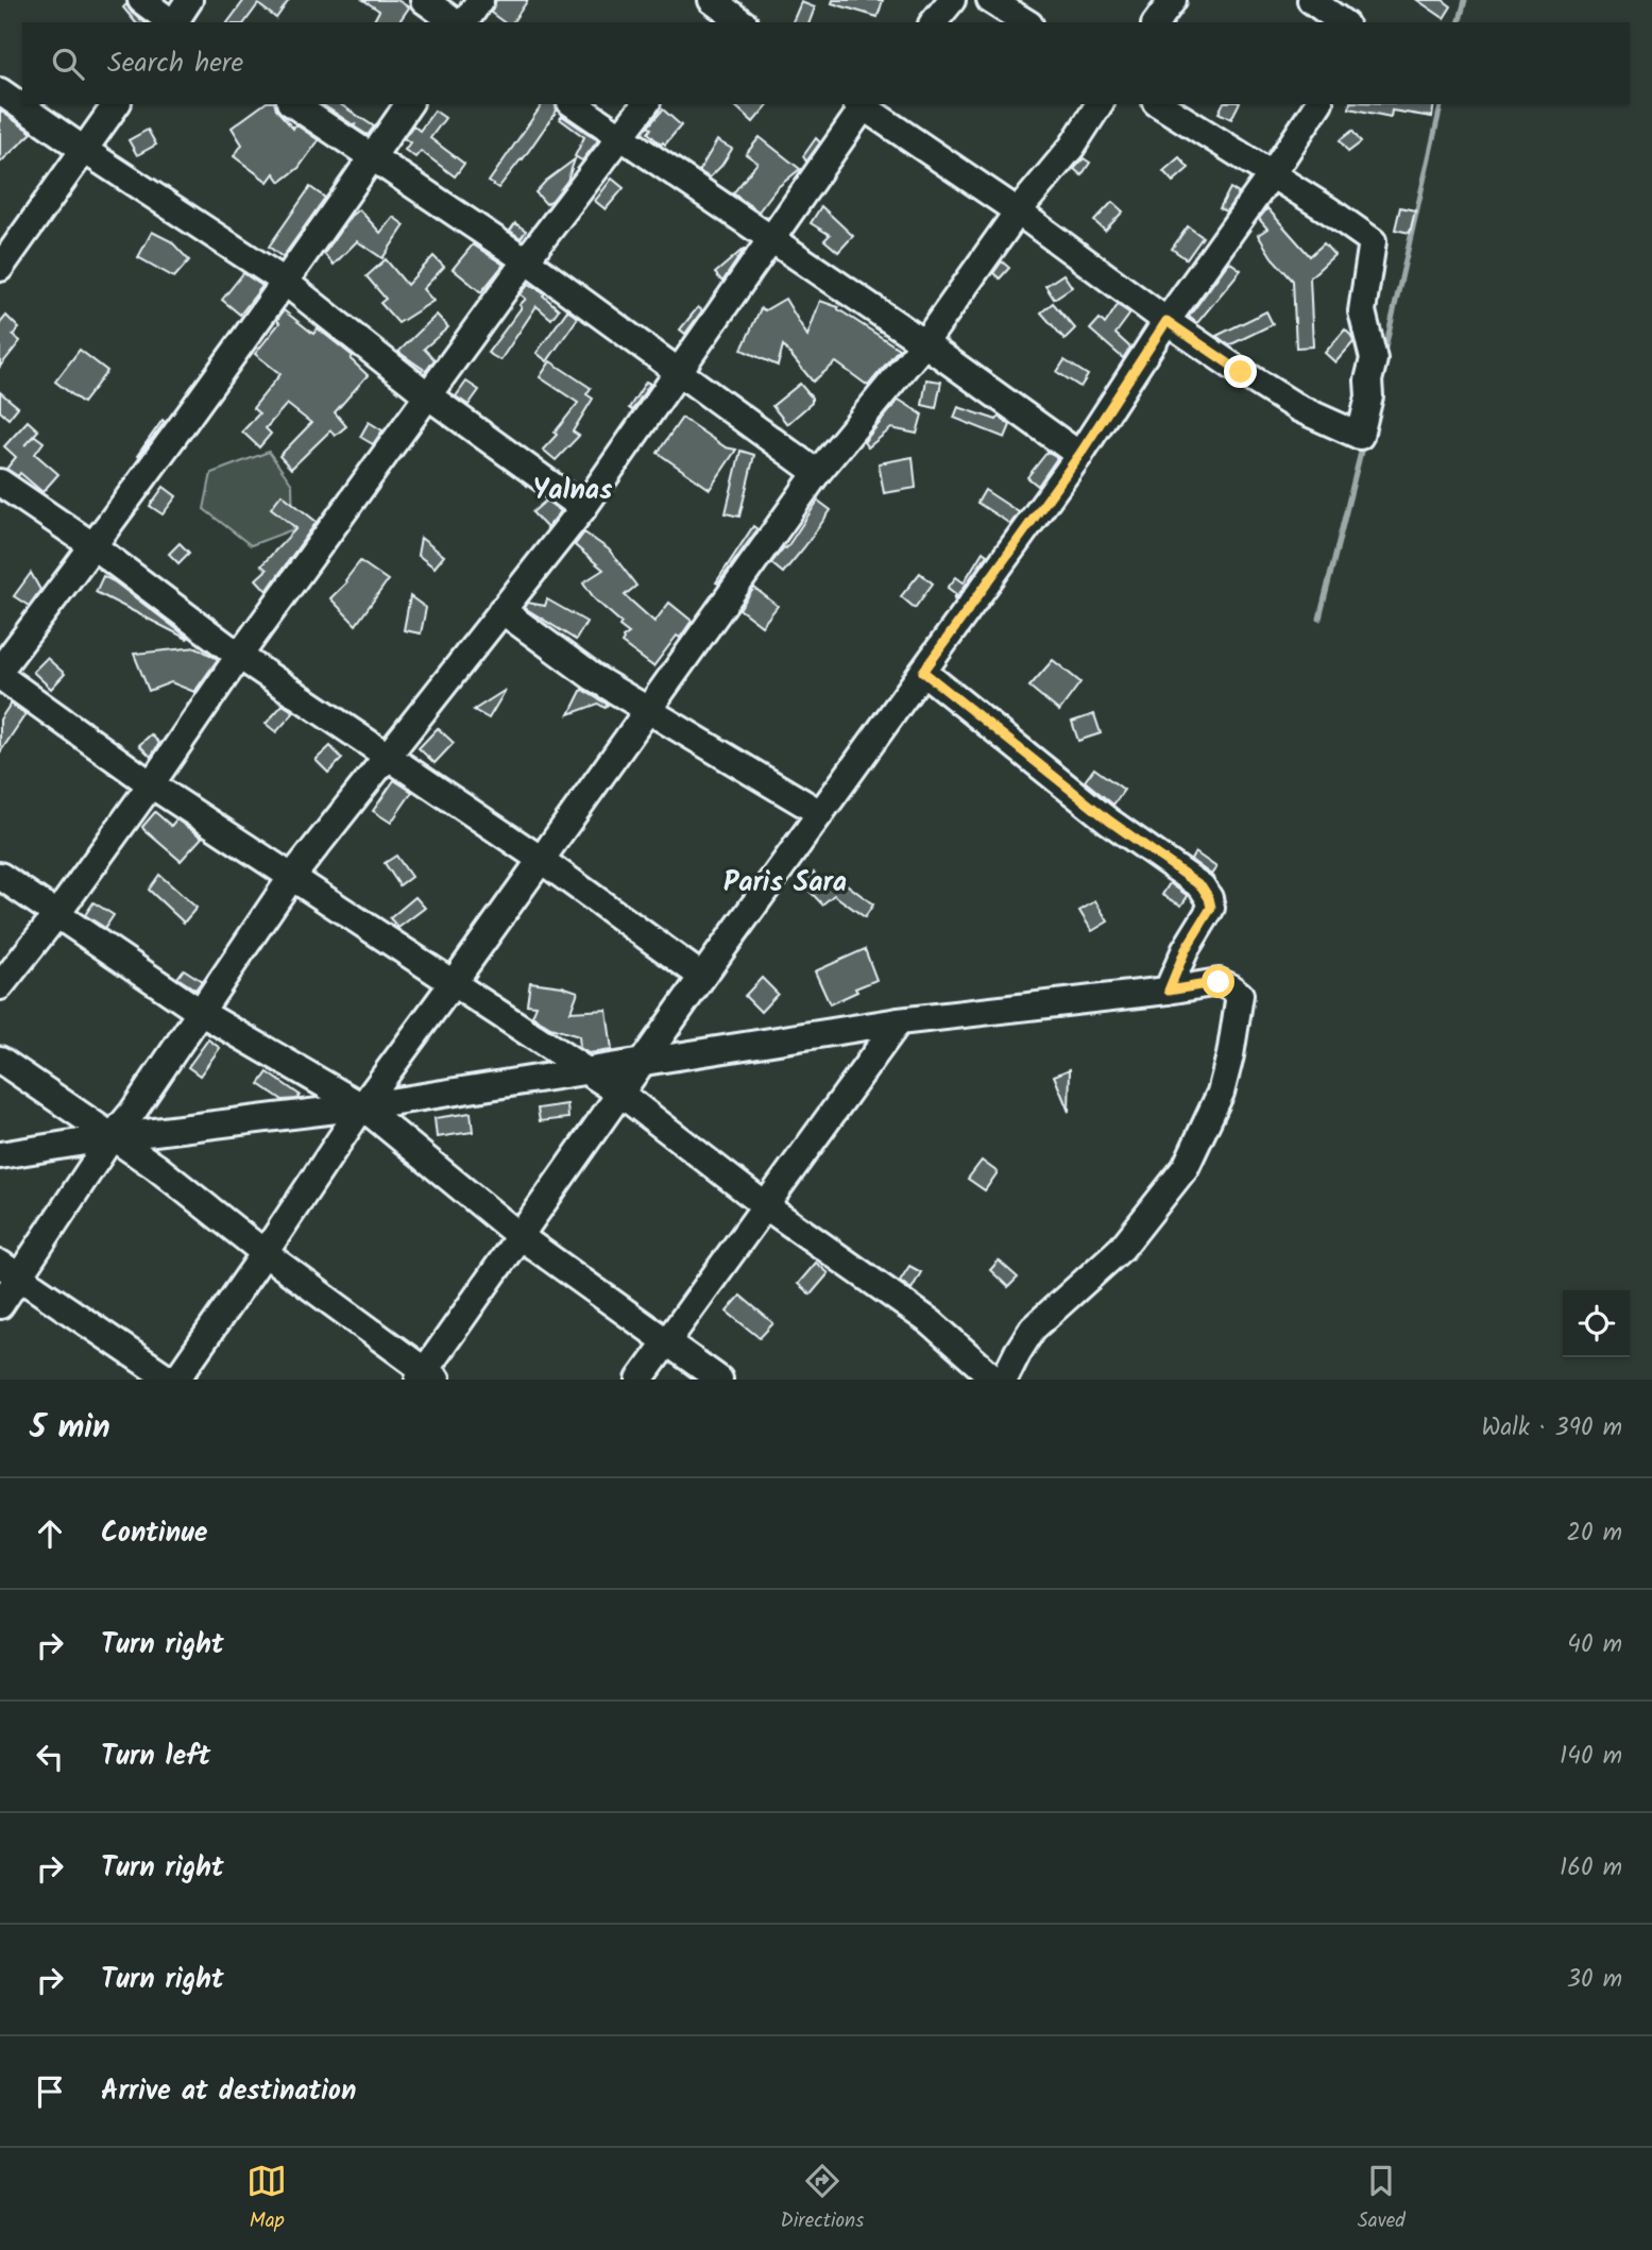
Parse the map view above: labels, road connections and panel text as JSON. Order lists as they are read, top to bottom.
{
  "districts": ["Yalnas", "Paris Sara"],
  "page": {
    "search": "Search here",
    "heading": ["5 min", "Walk · 390 m"],
    "list": [
      ["Continue", "20 m"],
      ["Turn right", "40 m"],
      ["Turn left", "140 m"],
      ["Turn right", "160 m"],
      ["Turn right", "30 m"],
      "Arrive at destination"
    ],
    "nav": ["Map", "Directions", "Saved"]
  }
}
